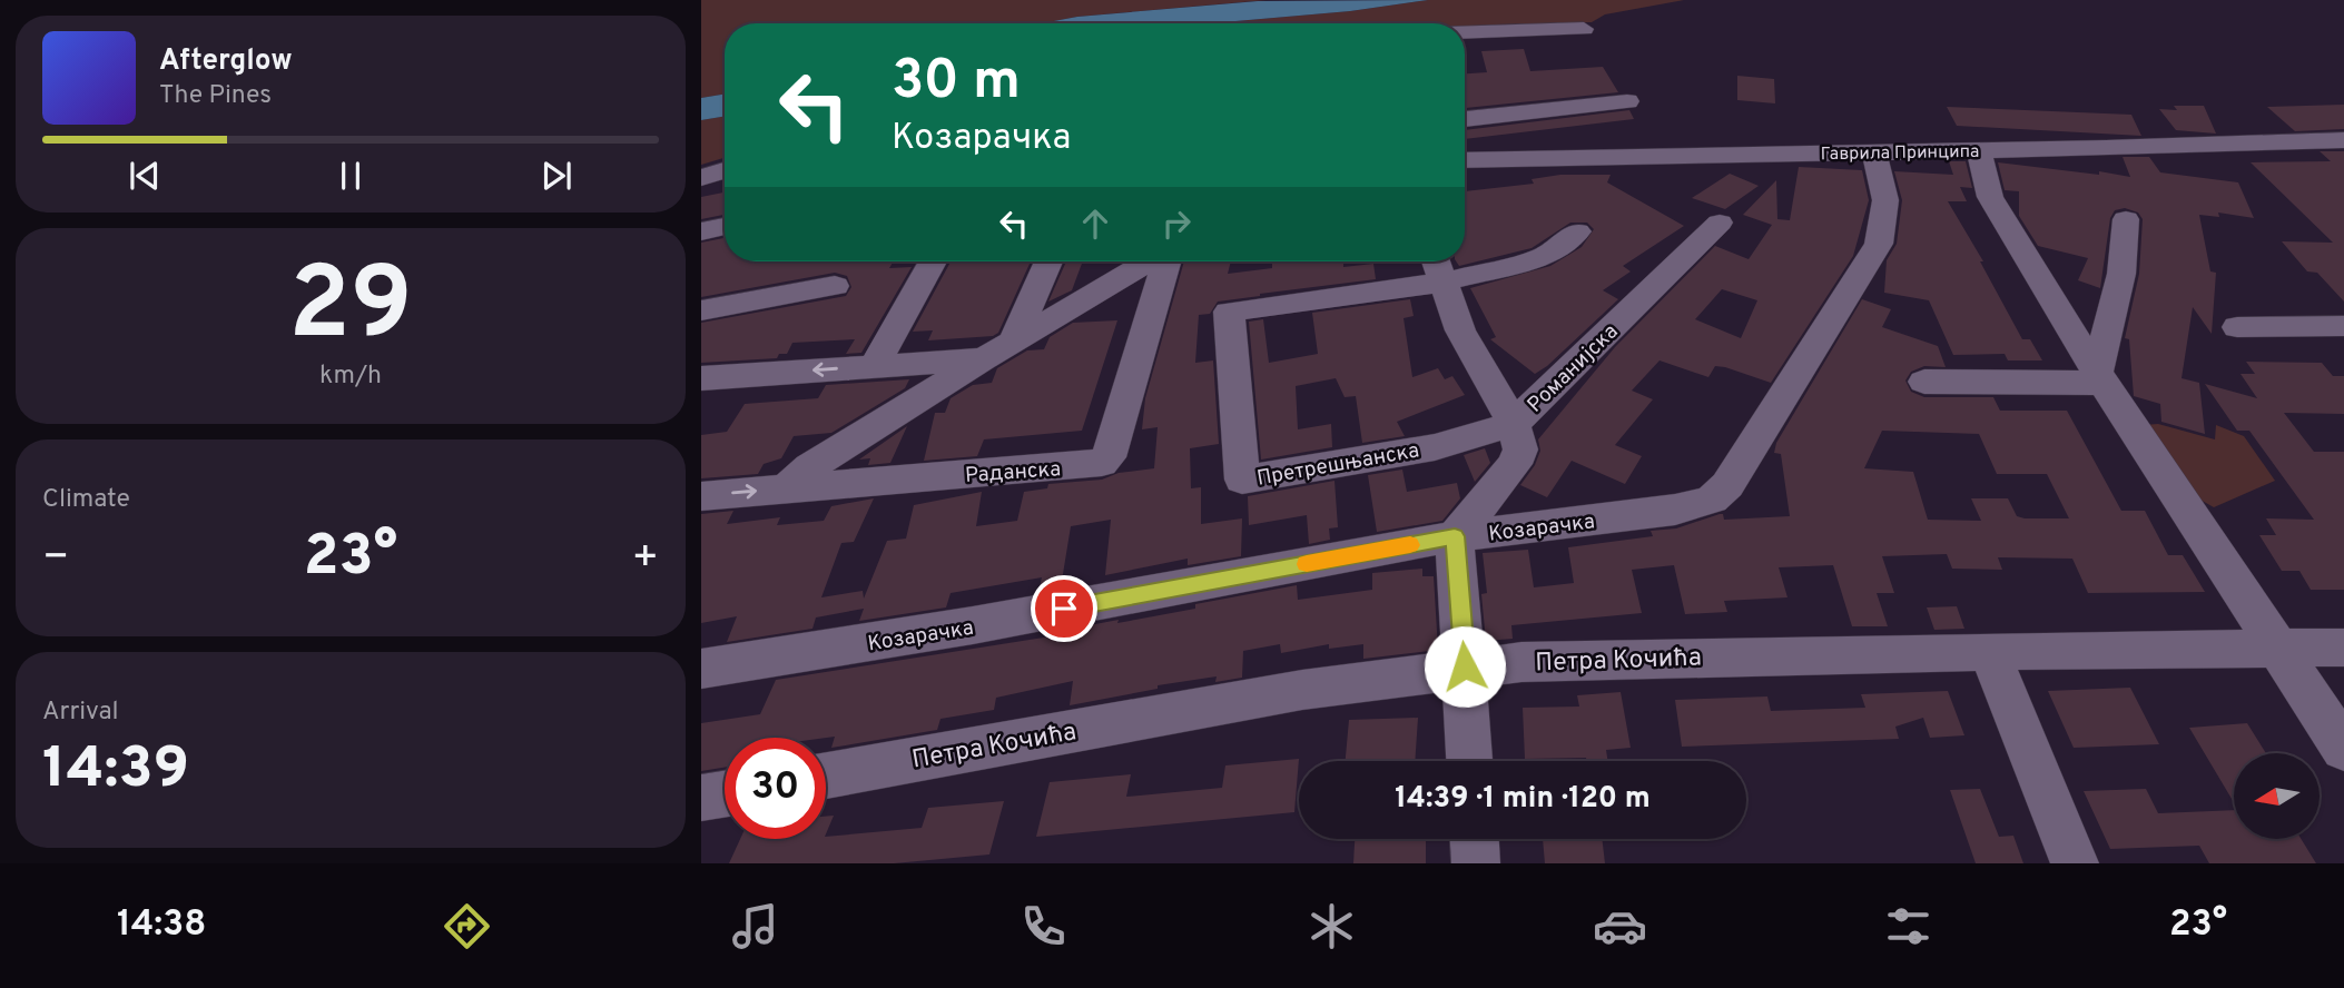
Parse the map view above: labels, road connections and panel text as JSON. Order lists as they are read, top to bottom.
{
  "streets": {
    "street": [
      "Гаврила Принципа",
      "Романијска",
      "Претрешњанска",
      "Раданска",
      "Козарачка",
      "Петра Кочића"
    ]
  },
  "crossings": [
    ["Гаврила Принципа", "Козарачка"],
    ["Романијска", "Претрешњанска"],
    ["Романијска", "Козарачка"]
  ],
  "north": "left",
  "page": {
    "turn": ["30 m", "Козарачка"],
    "song": ["Afterglow", "The Pines"],
    "tile": [
      ["29", "km/h"],
      "Climate",
      ["Arrival", "14:39"]
    ],
    "heat": ["−", "23°", "+"],
    "limit": "30",
    "trip": "14:39 · 1 min · 120 m",
    "tabs": ["14:38", "23°"]
  }
}
